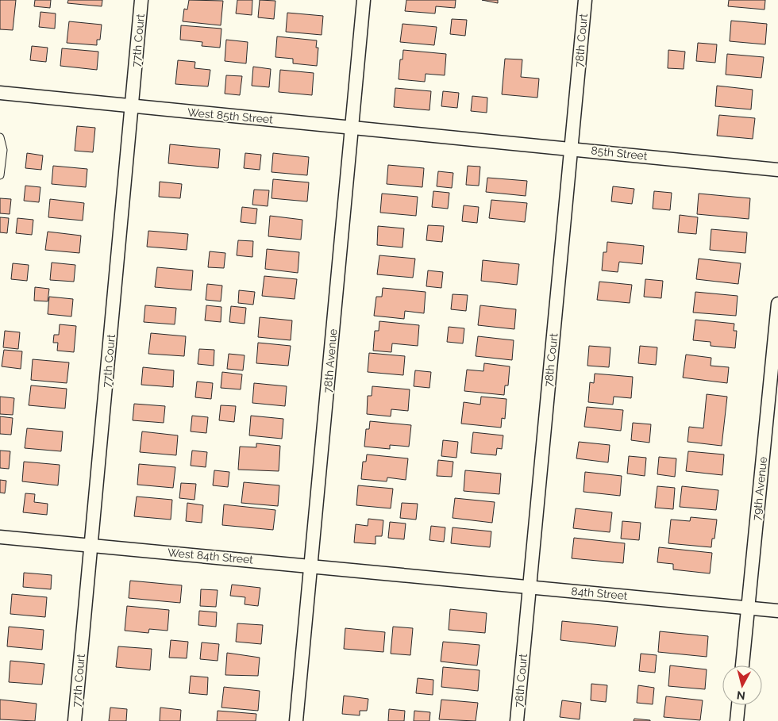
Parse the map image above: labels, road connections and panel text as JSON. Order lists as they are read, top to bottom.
{
  "streets": {
    "street": [
      "77th Court",
      "78th Court",
      "West 85th Street",
      "85th Street",
      "78th Avenue",
      "79th Avenue",
      "West 84th Street",
      "84th Street"
    ]
  },
  "crossings": [
    ["77th Court", "West 85th Street"],
    ["77th Court", "West 84th Street"],
    ["78th Court", "85th Street"],
    ["78th Court", "84th Street"],
    ["West 85th Street", "85th Street"],
    ["West 85th Street", "78th Avenue"],
    ["78th Avenue", "West 84th Street"],
    ["79th Avenue", "84th Street"],
    ["West 84th Street", "84th Street"]
  ],
  "north": "bottom"
}
